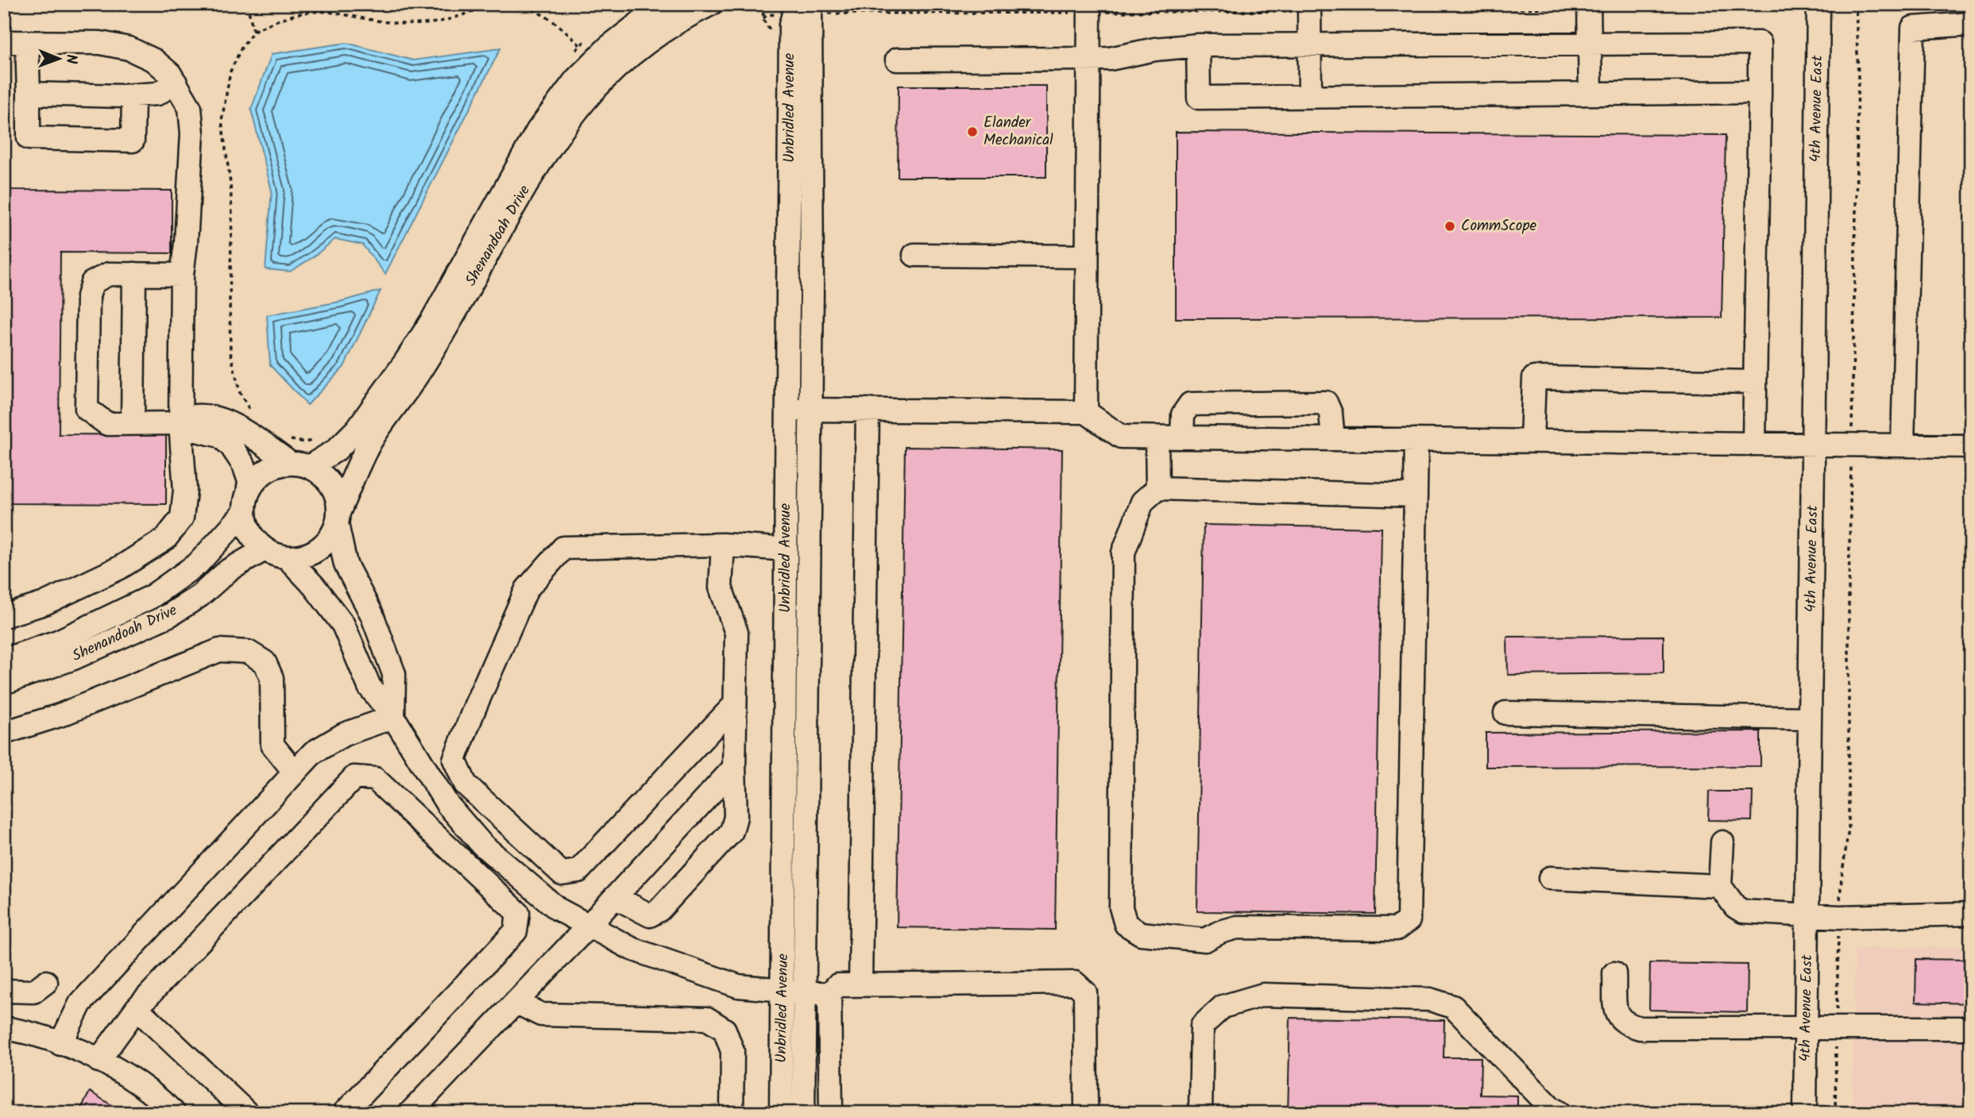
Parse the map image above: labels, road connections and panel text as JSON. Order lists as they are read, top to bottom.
{
  "streets": {
    "street": ["Unbridled Avenue", "4th Avenue East", "Shenandoah Drive"]
  },
  "places": ["Elander Mechanical", "CommScope"],
  "north": "right"
}
